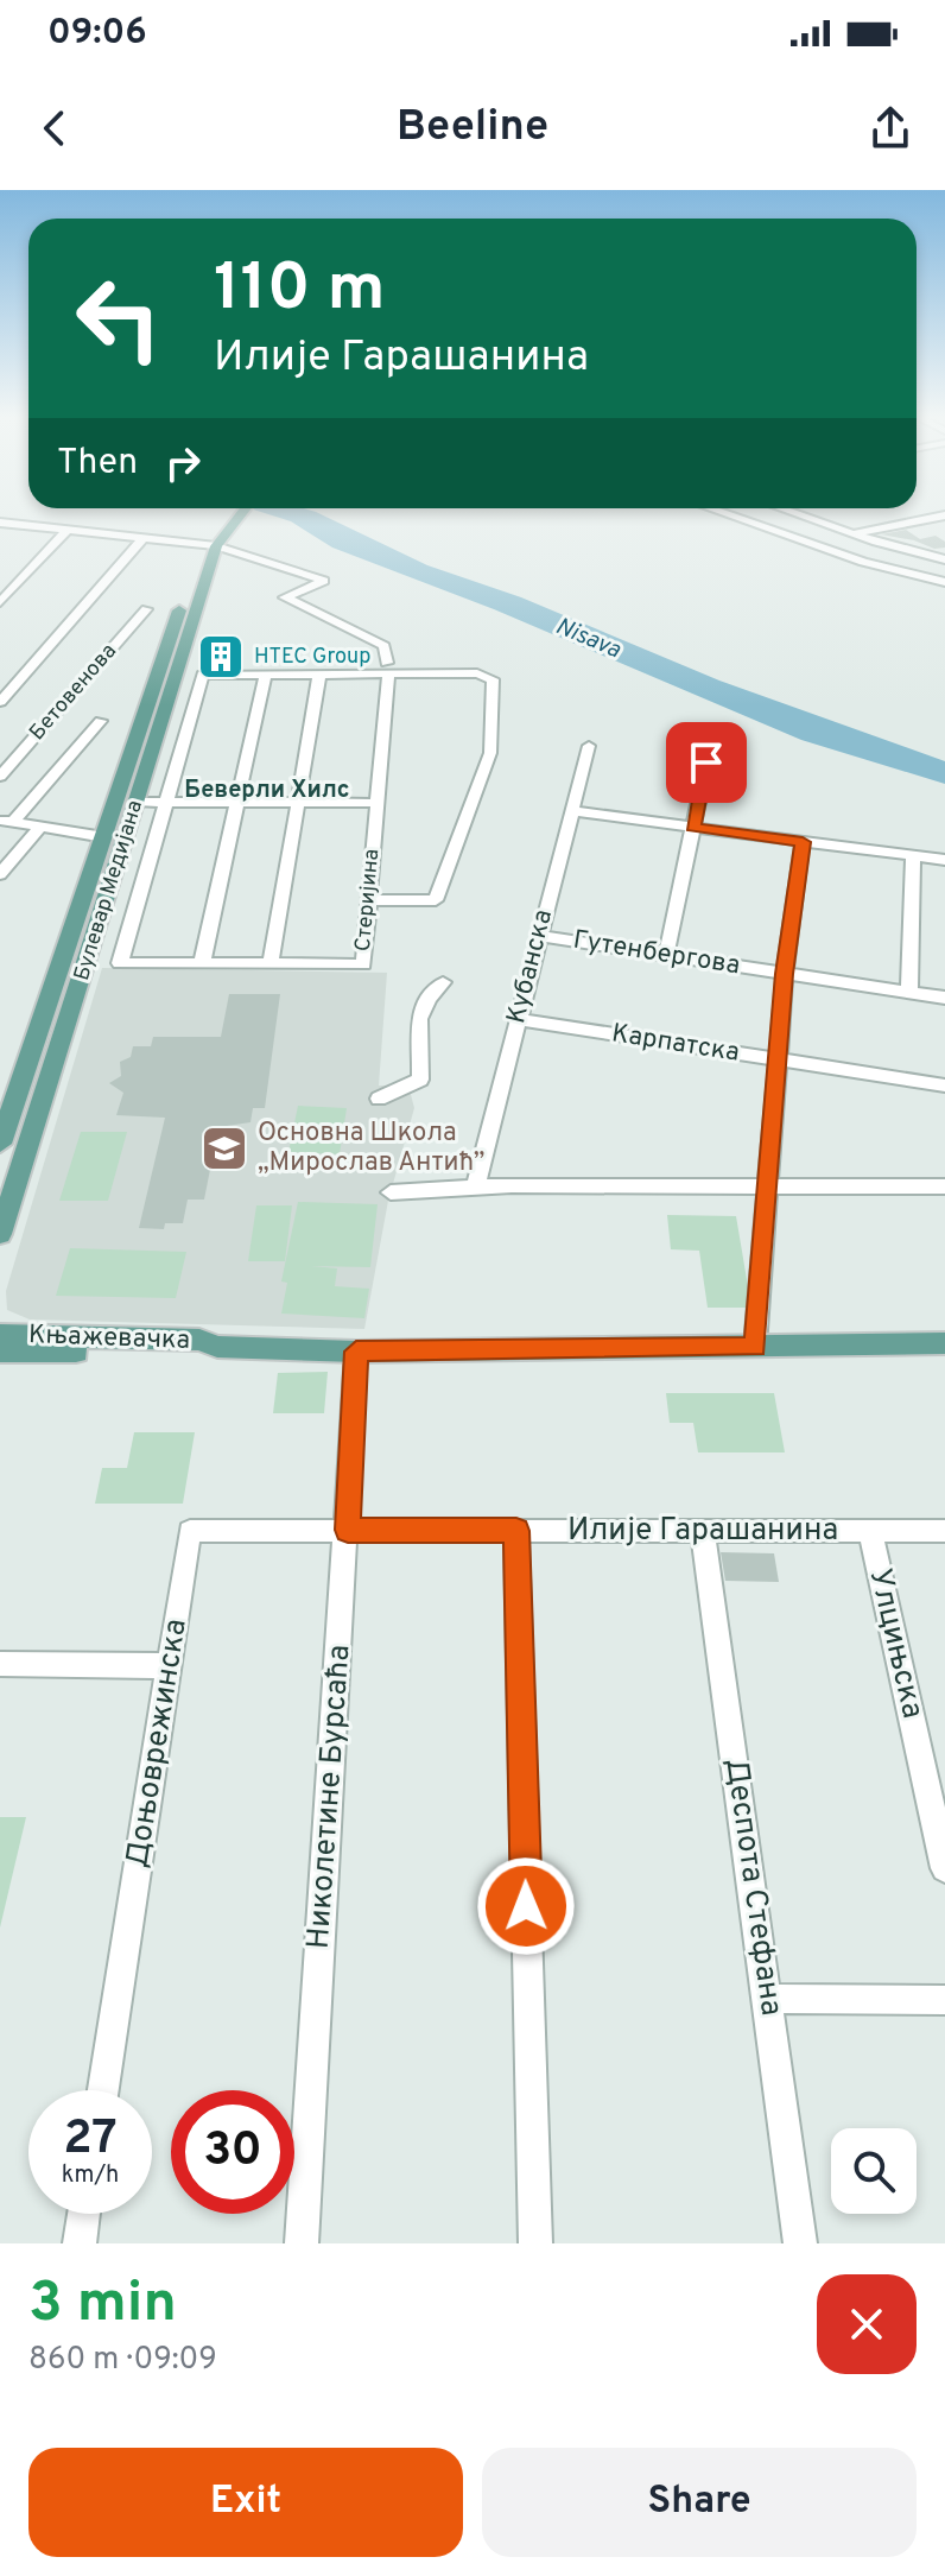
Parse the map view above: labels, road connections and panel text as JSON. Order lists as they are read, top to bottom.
{
  "streets": {
    "main road": ["Булевар Медијана", "Књажевачка"],
    "street": [
      "Бетовенова",
      "Стеријина",
      "Гутенбергова",
      "Кубанска",
      "Карпатска",
      "Илије Гарашанина",
      "Улцињска",
      "Доњоврежинска",
      "Николетине Бурсаћа",
      "Деспота Стефана"
    ]
  },
  "crossings": [
    ["Булевар Медијана", "Стеријина"],
    ["Гутенбергова", "Кубанска"],
    ["Кубанска", "Карпатска"],
    ["Књажевачка", "Николетине Бурсаћа"],
    ["Илије Гарашанина", "Улцињска"],
    ["Илије Гарашанина", "Доњоврежинска"],
    ["Илије Гарашанина", "Николетине Бурсаћа"],
    ["Илије Гарашанина", "Деспота Стефана"],
    ["Доњоврежинска", "Николетине Бурсаћа"]
  ],
  "districts": ["Беверли Хилс"],
  "water": ["Nisava"],
  "places": {
    "building": ["HTEC Group"],
    "school or university": ["Основна Школа „Мирослав Антић”"]
  },
  "page": {
    "status": "09:06",
    "header": "Beeline",
    "turn": ["110 m", "Илије Гарашанина"],
    "then": "Then",
    "speed": "27 km/h",
    "limit": "30",
    "heading": ["3 min", "860 m · 09:09"],
    "buttons": ["Exit", "Share"]
  }
}
